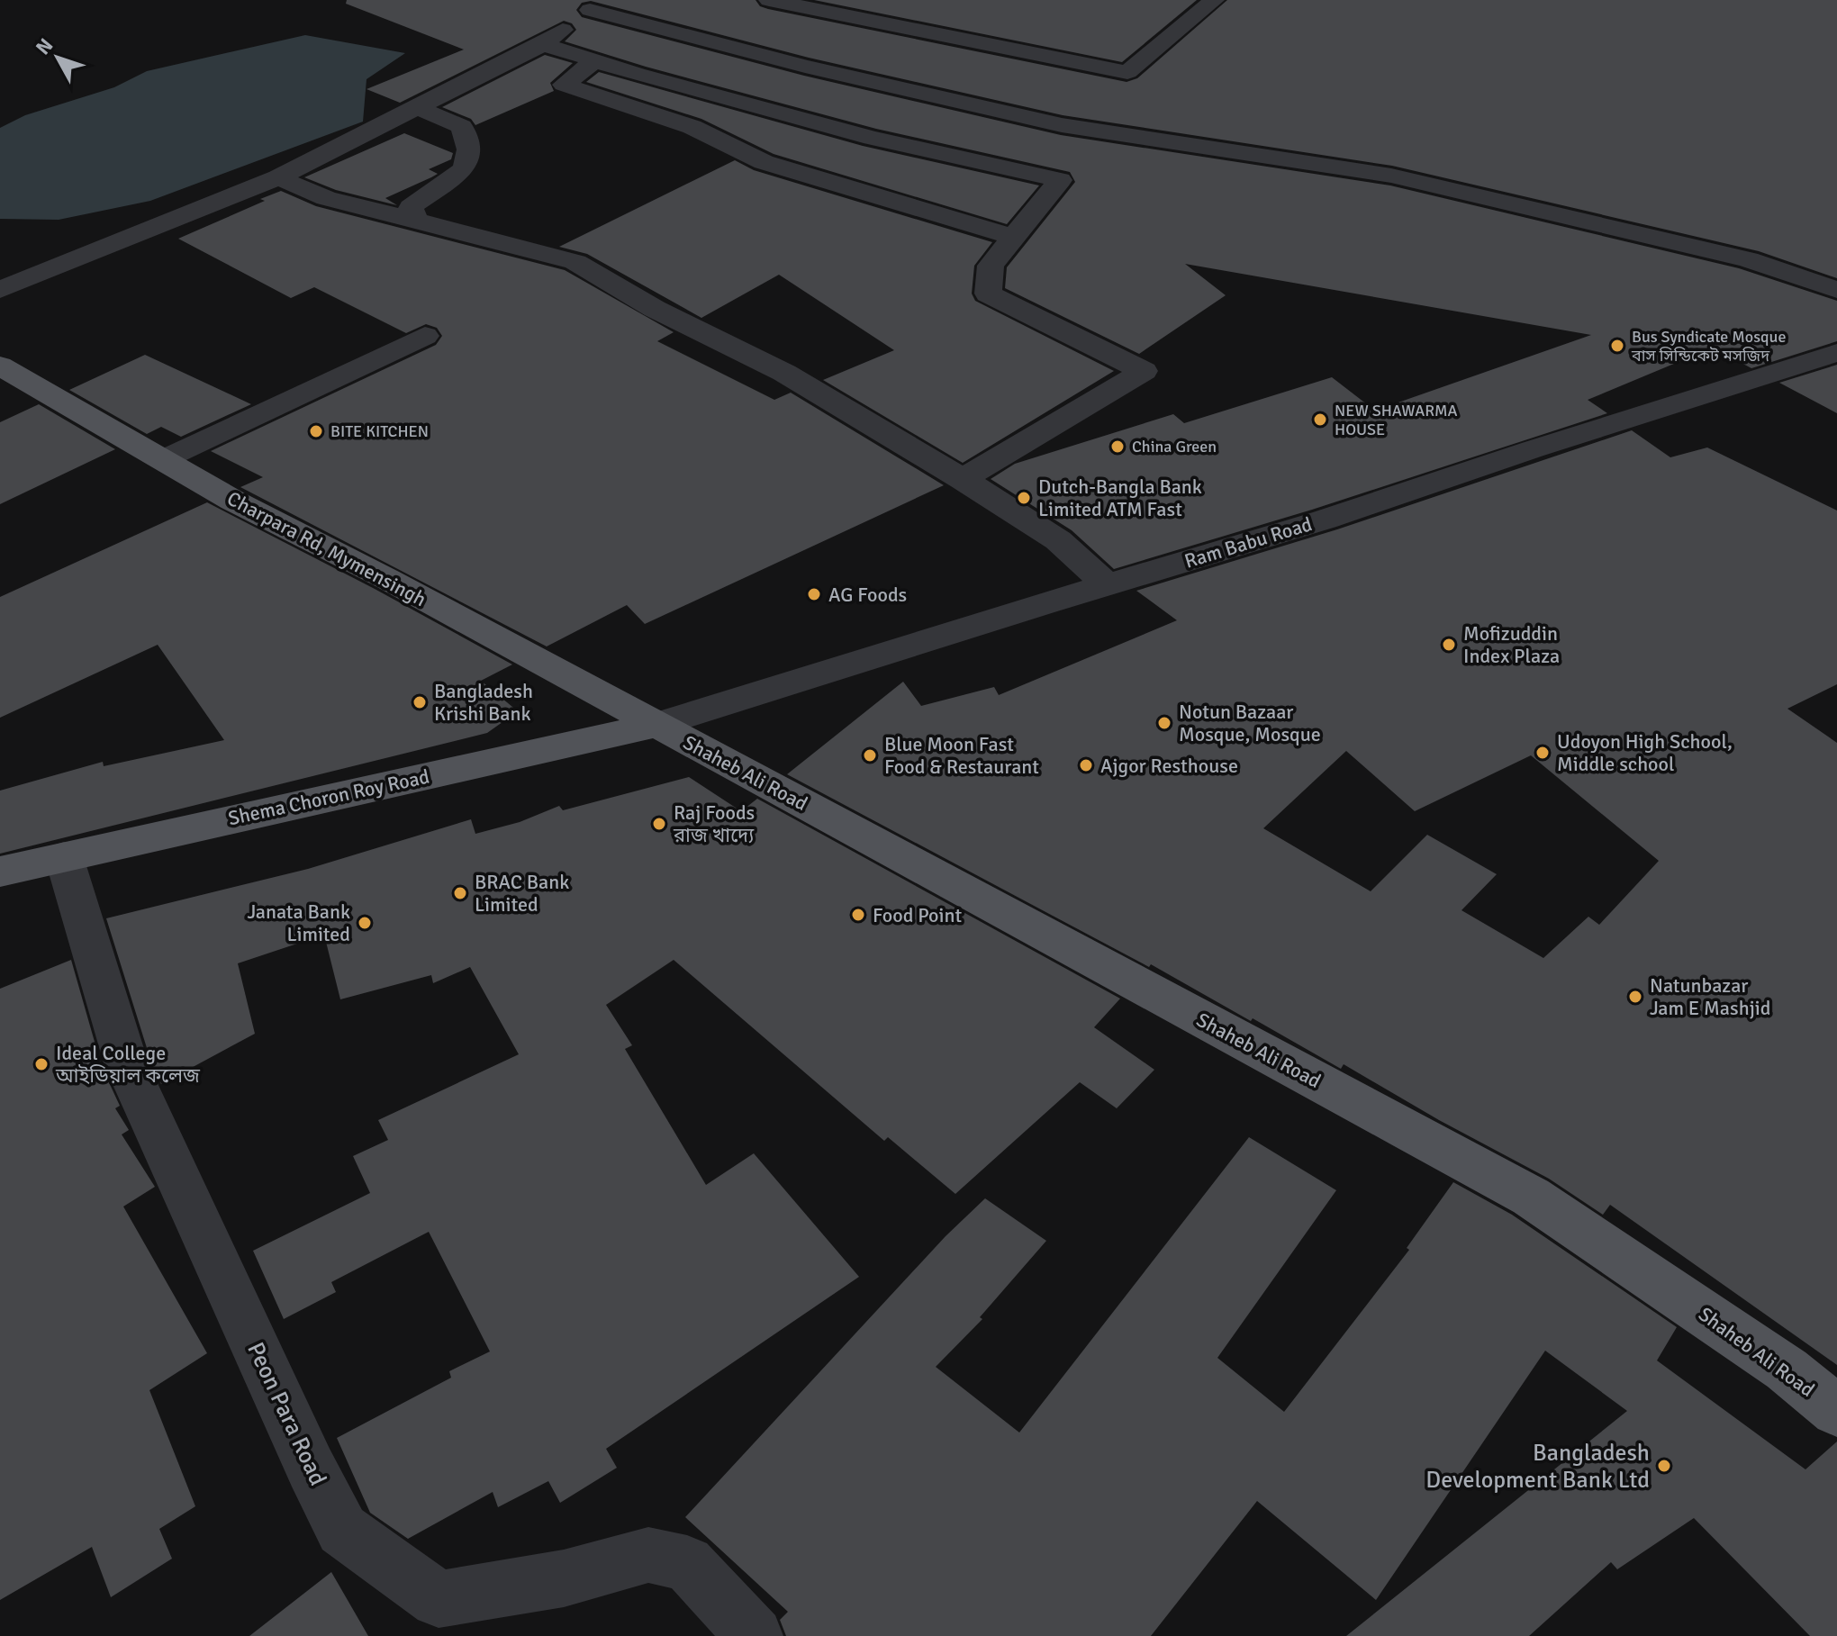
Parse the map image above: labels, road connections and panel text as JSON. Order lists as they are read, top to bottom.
{
  "streets": {
    "main road": ["Charpara Rd, Mymensingh", "Shaheb Ali Road", "Shema Choron Roy Road"],
    "street": ["Ram Babu Road", "Peon Para Road"]
  },
  "crossings": [
    ["Ram Babu Road", "Charpara Rd, Mymensingh"],
    ["Ram Babu Road", "Shaheb Ali Road"],
    ["Ram Babu Road", "Shema Choron Roy Road"],
    ["Charpara Rd, Mymensingh", "Shaheb Ali Road"],
    ["Charpara Rd, Mymensingh", "Shema Choron Roy Road"],
    ["Shaheb Ali Road", "Shema Choron Roy Road"],
    ["Shema Choron Roy Road", "Peon Para Road"]
  ],
  "places": [
    "Bus Syndicate Mosque বাস সিন্ডিকেট মসজিদ",
    "NEW SHAWARMA HOUSE",
    "BITE KITCHEN",
    "China Green",
    "Dutch-Bangla Bank Limited ATM Fast",
    "AG Foods",
    "Mofizuddin Index Plaza",
    "Bangladesh Krishi Bank",
    "Notun Bazaar Mosque, Mosque",
    "Udoyon High School, Middle school",
    "Blue Moon Fast Food & Restaurant",
    "Ajgor Resthouse",
    "Raj Foods রাজ খাদ্যে",
    "BRAC Bank Limited",
    "Food Point",
    "Janata Bank Limited",
    "Natunbazar Jam E Mashjid",
    "Ideal College আইডিয়াল কলেজ",
    "Bangladesh Development Bank Ltd"
  ],
  "north": "top left"
}
